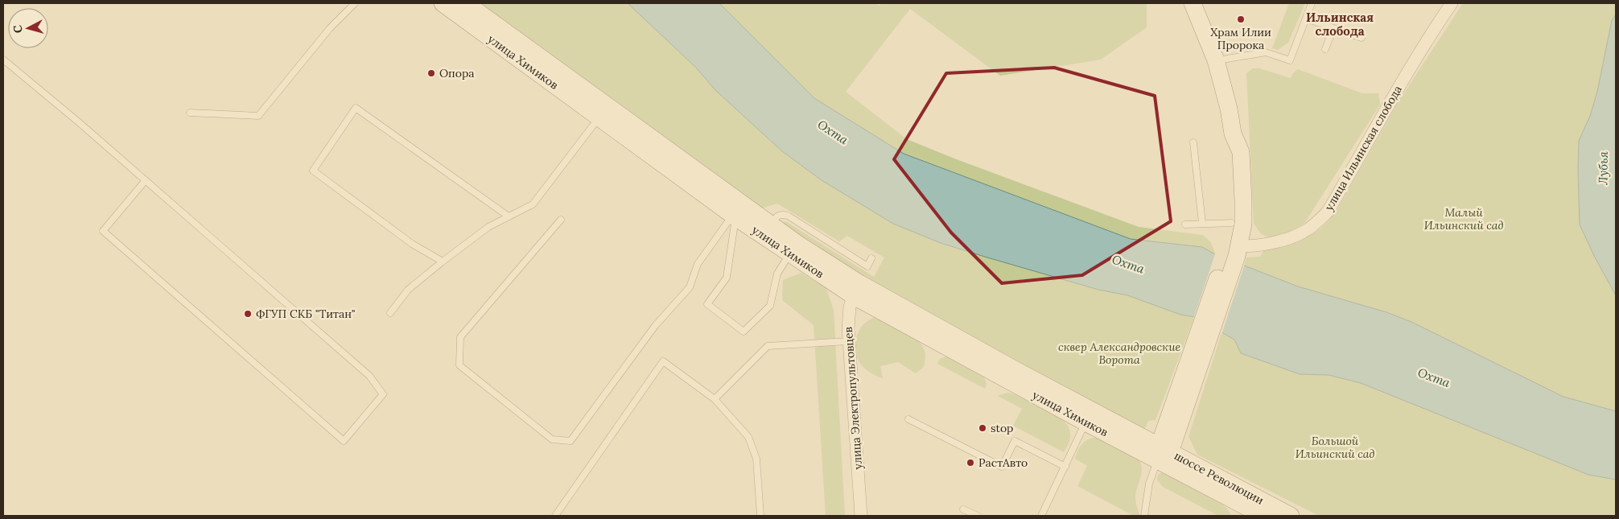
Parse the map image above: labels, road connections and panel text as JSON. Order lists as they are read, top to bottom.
{
  "streets": {
    "street": [
      "улица Химиков",
      "улица Ильинская слобода",
      "улица Электропультовцев",
      "шоссе Революции"
    ]
  },
  "crossings": [
    ["улица Химиков", "улица Электропультовцев"],
    ["улица Химиков", "шоссе Революции"]
  ],
  "districts": ["Ильинская слобода"],
  "water": ["Охта", "Лубья"],
  "parks": ["Малый Ильинский сад", "сквер Александровские Ворота", "Большой Ильинский сад"],
  "places": [
    "Храм Илии Пророка",
    "Опора",
    "ФГУП СКБ \"Титан\"",
    "stop",
    "РастАвто"
  ],
  "north": "left"
}
